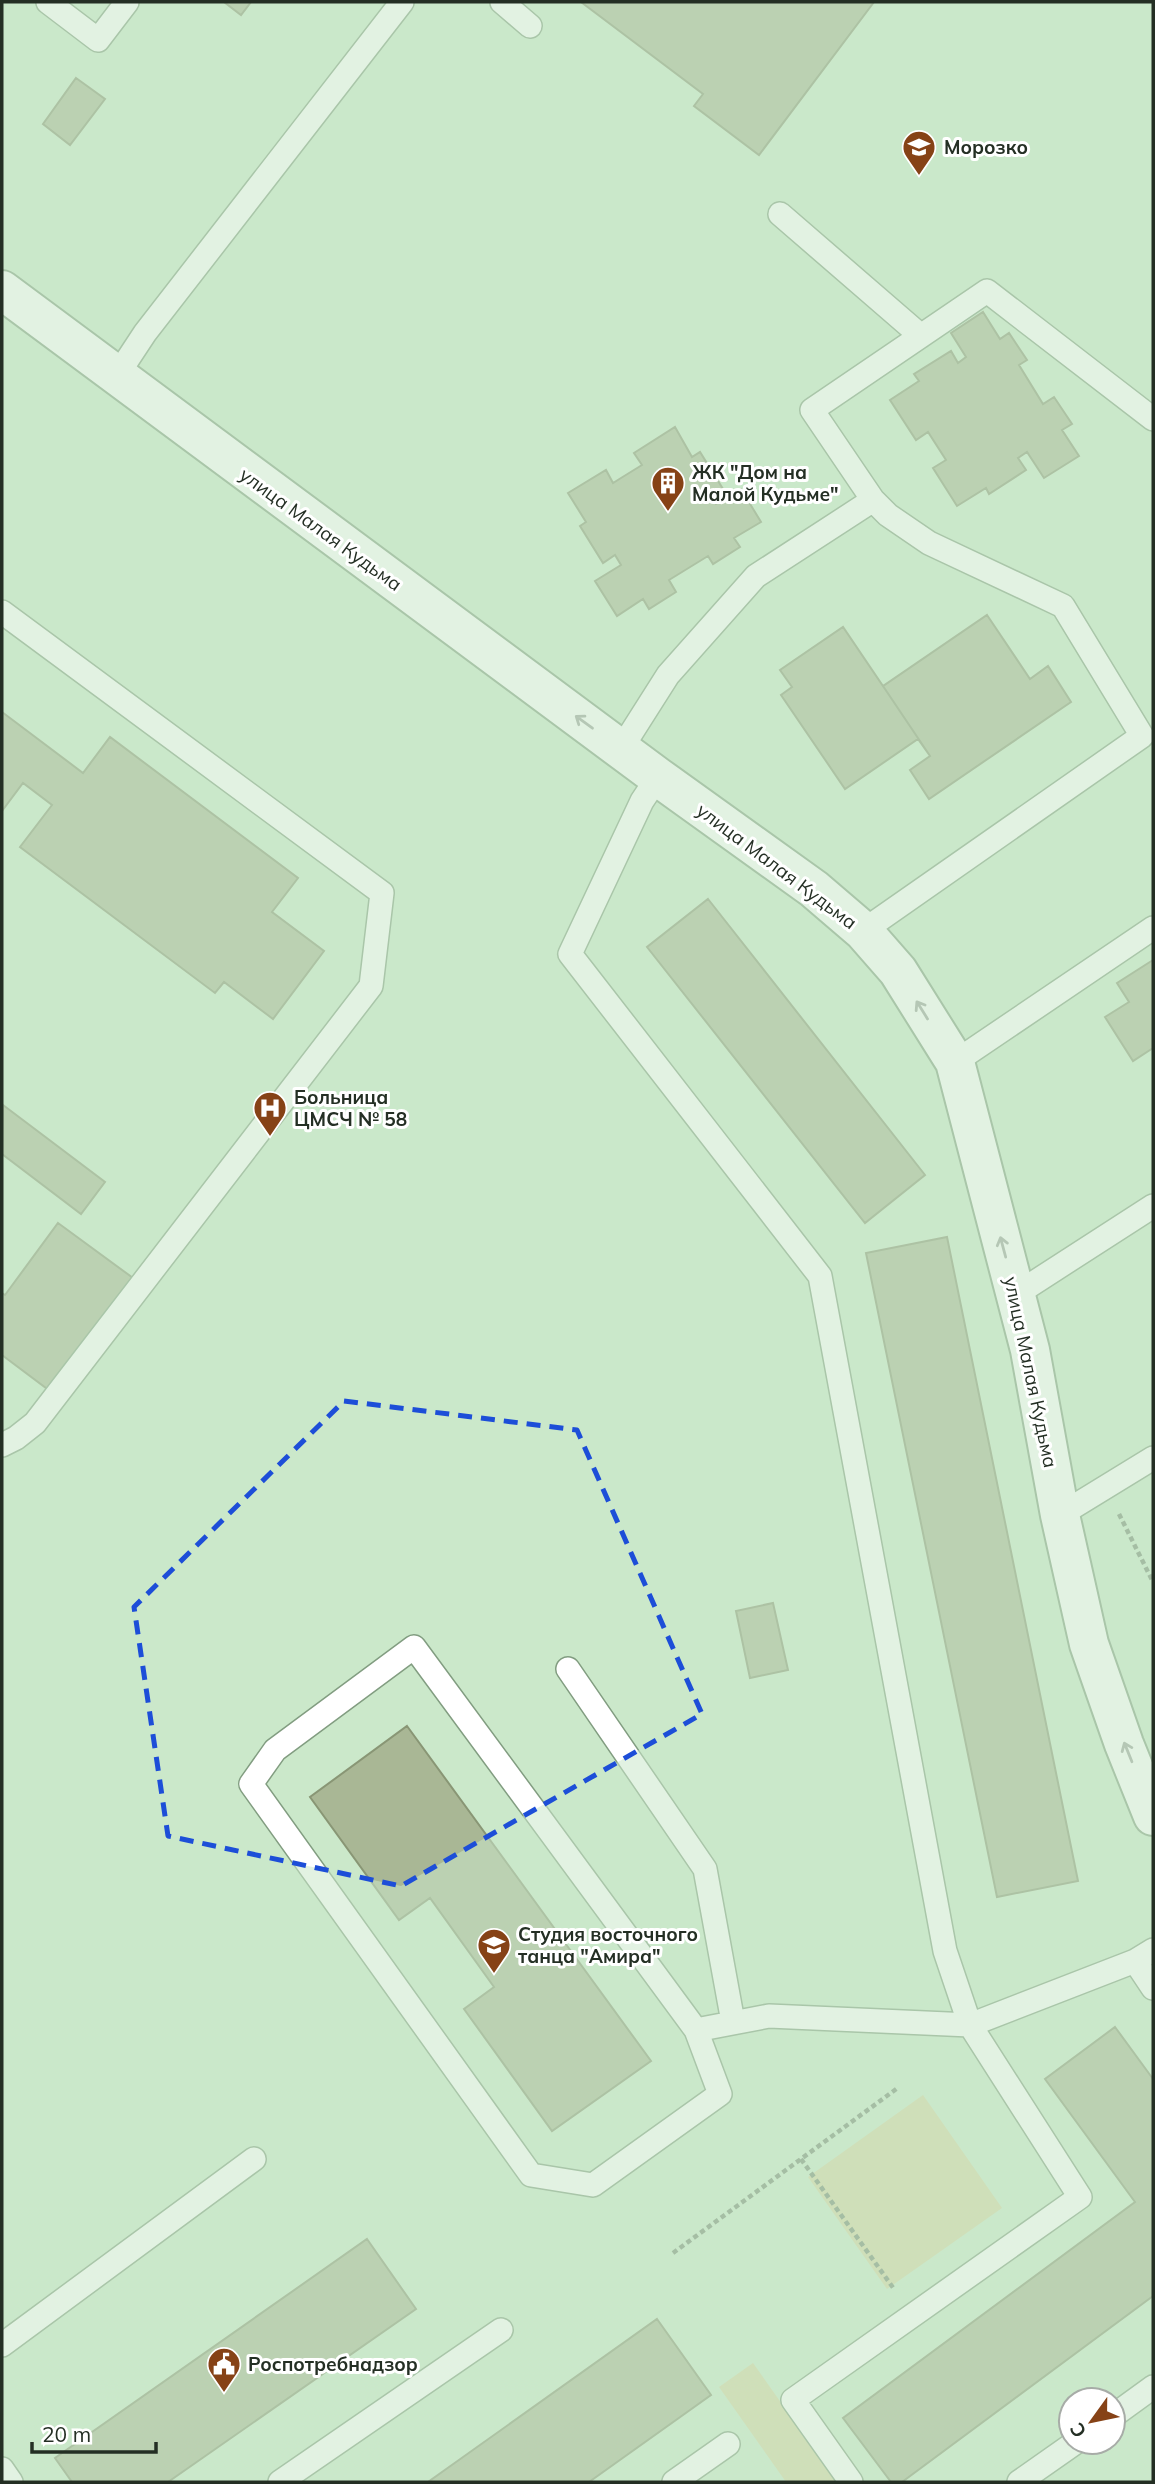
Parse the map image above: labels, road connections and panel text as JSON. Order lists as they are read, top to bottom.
{
  "streets": {
    "street": ["улица Малая Кудьма"]
  },
  "one_way": ["улица Малая Кудьма"],
  "places": {
    "school or university": ["Морозко", "Студия восточного танца \"Амира\""],
    "building": ["ЖК \"Дом на Малой Кудьме\""],
    "hospital": ["Больница ЦМСЧ № 58"],
    "public building": ["Роспотребнадзор"]
  },
  "scale_bar": "20 m",
  "north": "bottom left"
}
